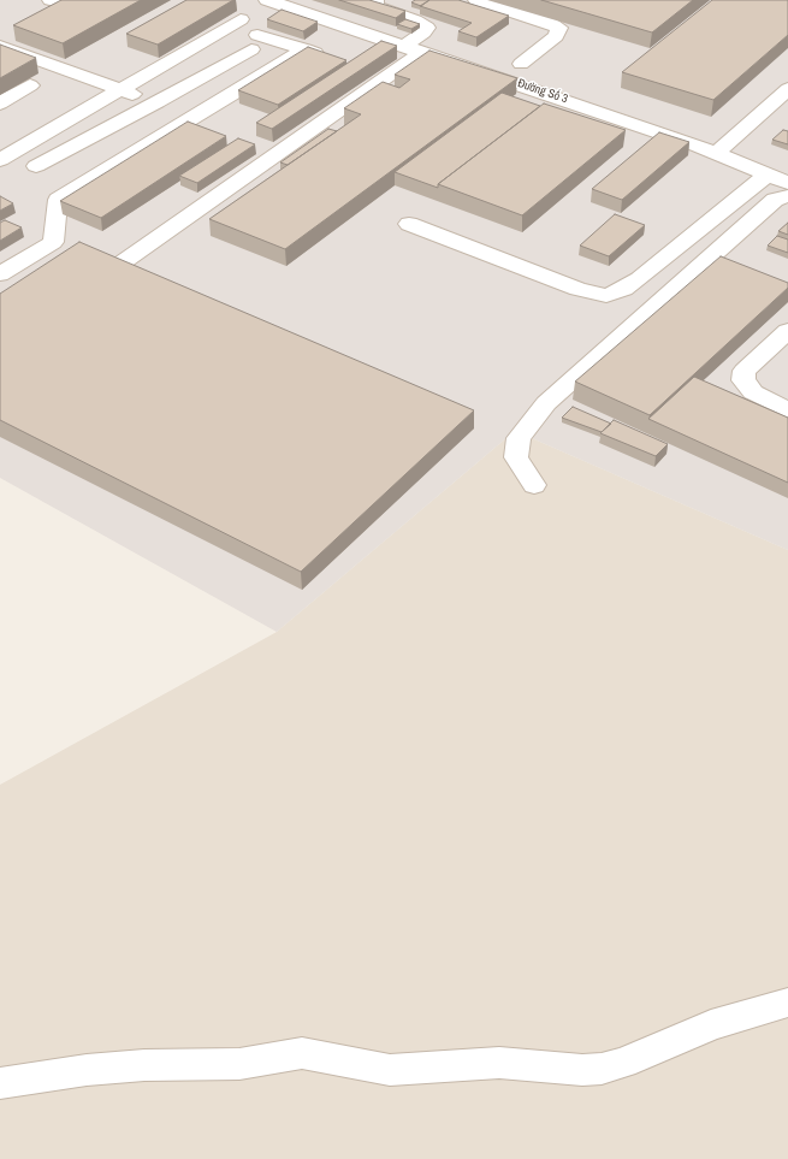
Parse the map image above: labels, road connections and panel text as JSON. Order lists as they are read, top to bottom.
{
  "streets": {
    "street": ["Đường Số 3"]
  }
}
